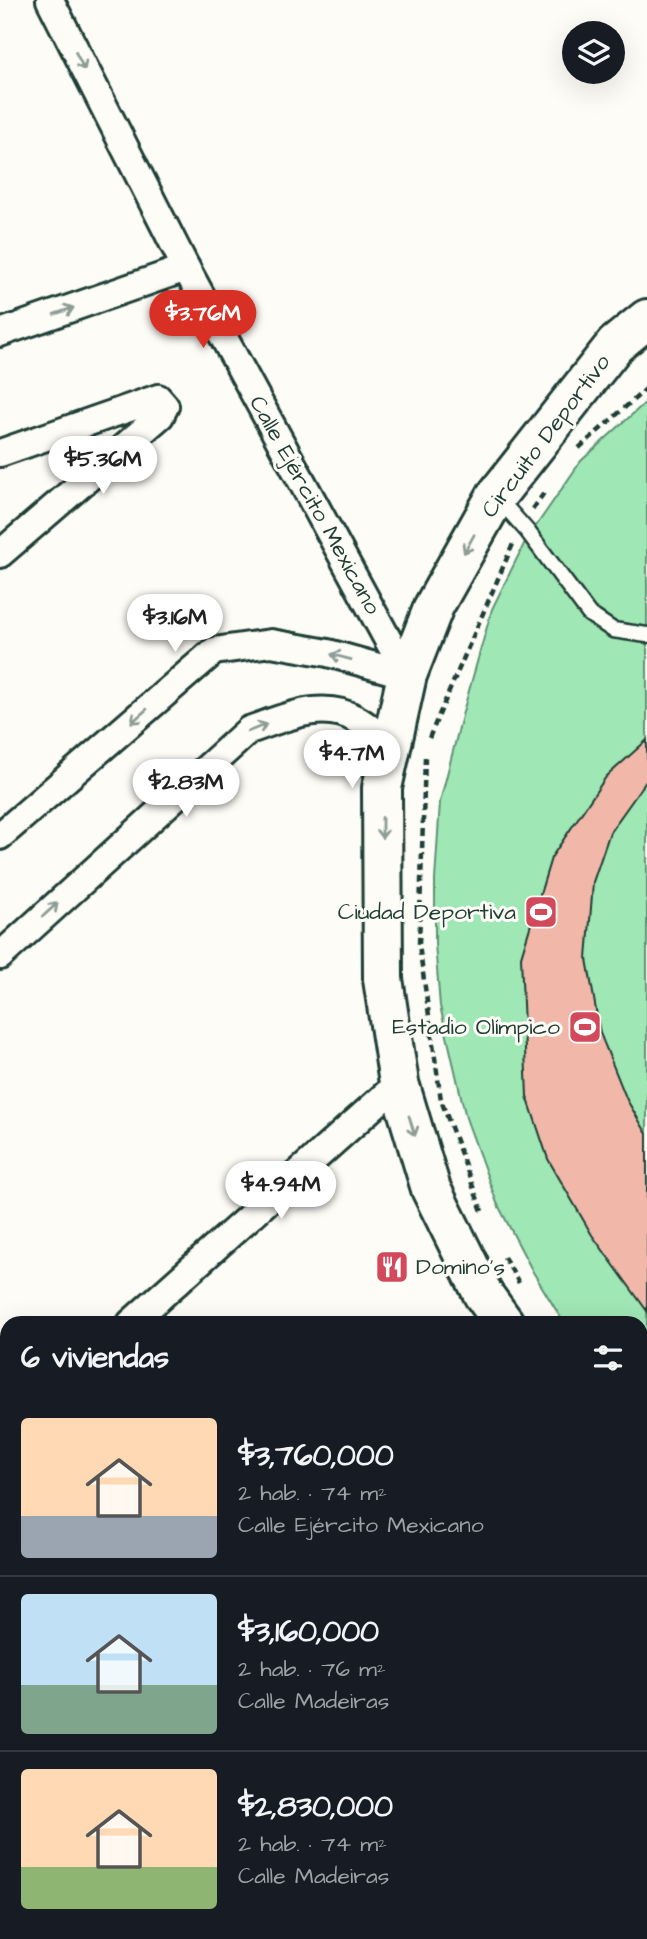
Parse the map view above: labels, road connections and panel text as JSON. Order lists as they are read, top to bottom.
{
  "streets": {
    "main road": ["Circuito Deportivo"],
    "street": ["Calle Ejército Mexicano"]
  },
  "crossings": [
    ["Circuito Deportivo", "Calle Ejército Mexicano"]
  ],
  "one_way": ["Circuito Deportivo", "Calle Ejército Mexicano"],
  "places": {
    "sports": ["Ciudad Deportiva", "Estadio Olímpico"],
    "restaurant": ["Domino's"]
  },
  "page": {
    "price": [
      "$3.76M",
      "$5.36M",
      "$3.16M",
      "$4.7M",
      "$2.83M",
      "$4.94M"
    ],
    "heading": "6 viviendas",
    "list": [
      {
        "name": "$3,760,000",
        "note": "2 hab. · 74 m² · Calle Ejército Mexicano"
      },
      {
        "name": "$3,160,000",
        "note": "2 hab. · 76 m² · Calle Madeiras"
      },
      {
        "name": "$2,830,000",
        "note": "2 hab. · 74 m² · Calle Madeiras"
      }
    ]
  }
}
